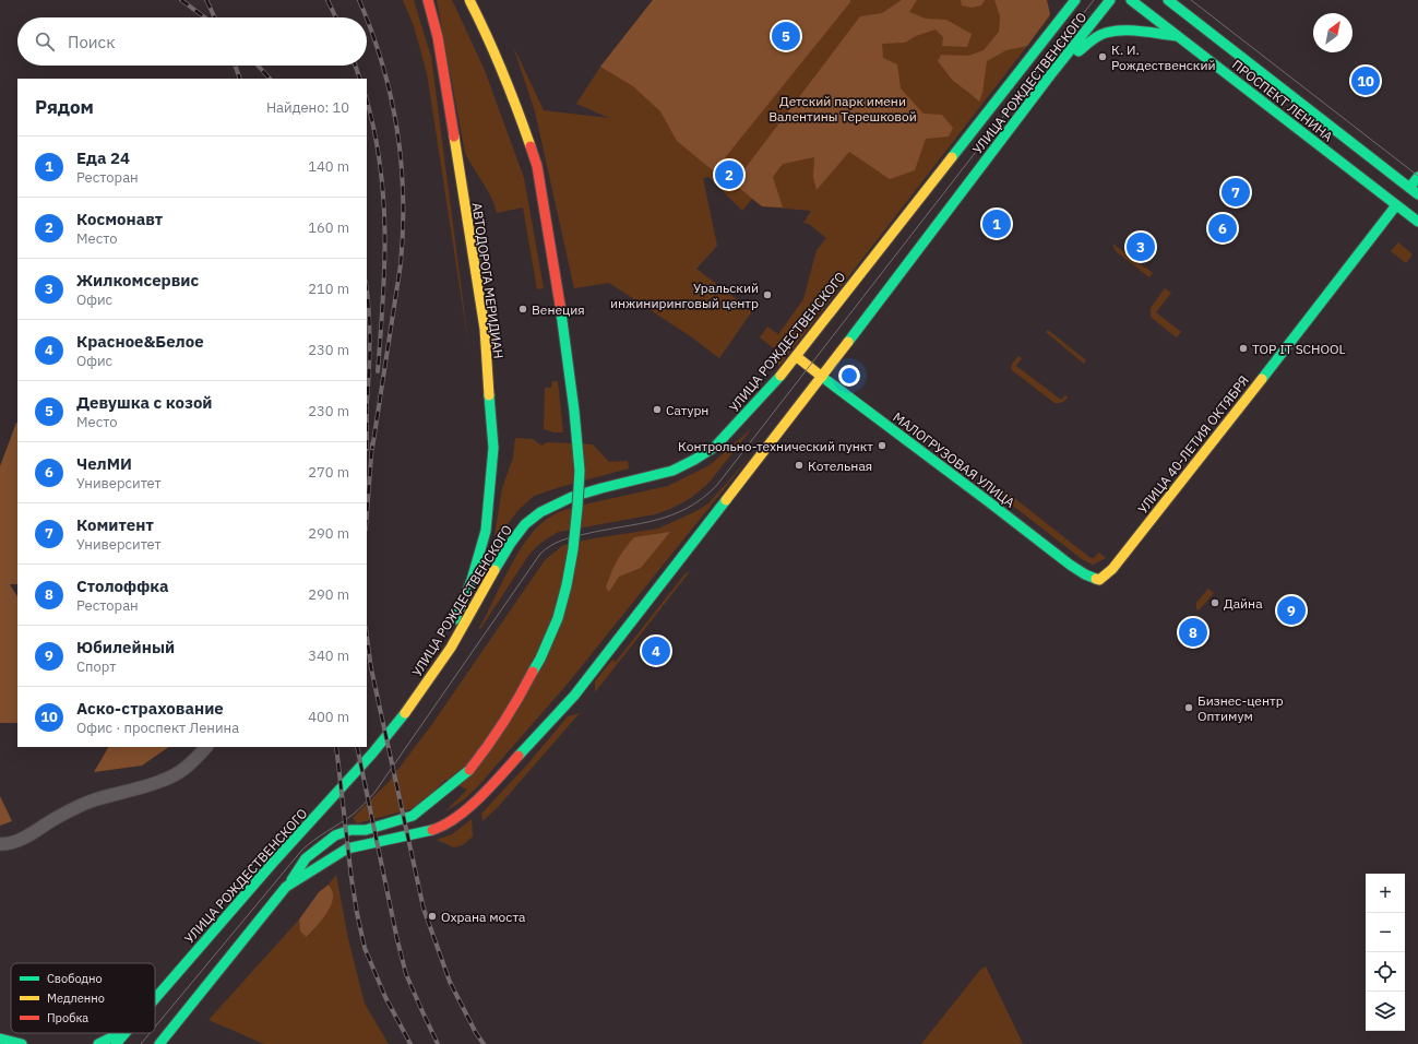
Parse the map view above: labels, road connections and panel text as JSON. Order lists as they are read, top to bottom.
{
  "streets": {
    "main road": [
      "УЛИЦА РОЖДЕСТВЕНСКОГО",
      "ПРОСПЕКТ ЛЕНИНА",
      "АВТОДОРОГА МЕРИДИАН",
      "УЛИЦА 40-ЛЕТИЯ ОКТЯБРЯ",
      "МАЛОГРУЗОВАЯ УЛИЦА"
    ]
  },
  "crossings": [
    ["УЛИЦА РОЖДЕСТВЕНСКОГО", "АВТОДОРОГА МЕРИДИАН"],
    ["УЛИЦА РОЖДЕСТВЕНСКОГО", "МАЛОГРУЗОВАЯ УЛИЦА"],
    ["ПРОСПЕКТ ЛЕНИНА", "УЛИЦА 40-ЛЕТИЯ ОКТЯБРЯ"],
    ["УЛИЦА 40-ЛЕТИЯ ОКТЯБРЯ", "МАЛОГРУЗОВАЯ УЛИЦА"]
  ],
  "parks": ["Детский парк имени Валентины Терешковой"],
  "places": [
    "К. И. Рождественский",
    "Уральский инжиниринговый центр",
    "Венеция",
    "TOP IT SCHOOL",
    "Сатурн",
    "Контрольно-технический пункт",
    "Котельная",
    "Дайна",
    "Бизнес-центр Оптимум",
    "Охрана моста"
  ],
  "legend": ["Свободно", "Медленно", "Пробка"],
  "north": "top right",
  "page": {
    "search": "Поиск",
    "pins": [
      "5",
      "10",
      "2",
      "7",
      "1",
      "6",
      "3",
      "9",
      "8",
      "4"
    ],
    "heading": ["Рядом", "Найдено: 10"],
    "list": [
      {
        "mark": "1",
        "name": "Еда 24",
        "note": "Ресторан",
        "value": "140 m"
      },
      {
        "mark": "2",
        "name": "Космонавт",
        "note": "Место",
        "value": "160 m"
      },
      {
        "mark": "3",
        "name": "Жилкомсервис",
        "note": "Офис",
        "value": "210 m"
      },
      {
        "mark": "4",
        "name": "Красное&Белое",
        "note": "Офис",
        "value": "230 m"
      },
      {
        "mark": "5",
        "name": "Девушка с козой",
        "note": "Место",
        "value": "230 m"
      },
      {
        "mark": "6",
        "name": "ЧелМИ",
        "note": "Университет",
        "value": "270 m"
      },
      {
        "mark": "7",
        "name": "Комитент",
        "note": "Университет",
        "value": "290 m"
      },
      {
        "mark": "8",
        "name": "Столоффка",
        "note": "Ресторан",
        "value": "290 m"
      },
      {
        "mark": "9",
        "name": "Юбилейный",
        "note": "Спорт",
        "value": "340 m"
      },
      {
        "mark": "10",
        "name": "Аско-страхование",
        "note": "Офис · проспект Ленина",
        "value": "400 m"
      }
    ],
    "map_buttons": ["+", "−"]
  }
}
